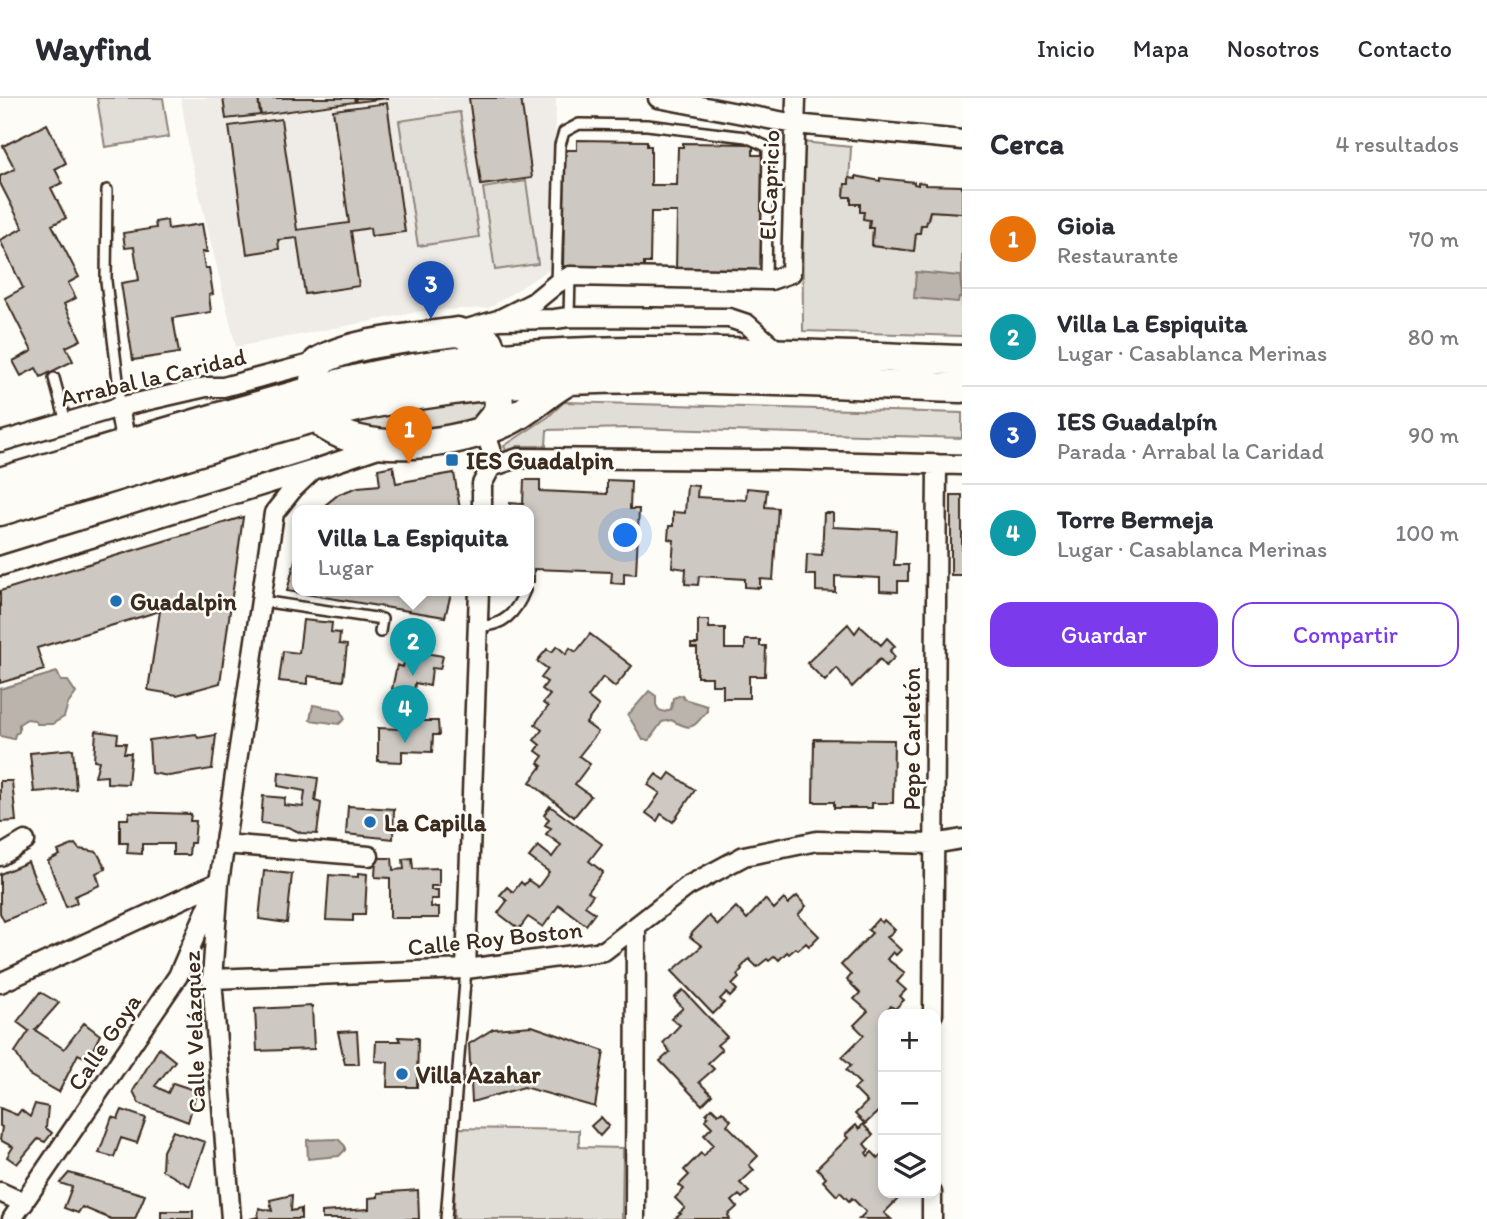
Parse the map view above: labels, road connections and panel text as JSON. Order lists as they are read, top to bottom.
{
  "streets": {
    "street": [
      "El Capricio",
      "Arrabal la Caridad",
      "Pepe Carletón",
      "Calle Roy Boston",
      "Calle Velázquez",
      "Calle Goya"
    ]
  },
  "crossings": [
    ["Pepe Carletón", "Calle Roy Boston"],
    ["Calle Roy Boston", "Calle Velázquez"],
    ["Calle Velázquez", "Calle Goya"]
  ],
  "places": {
    "transit": ["IES Guadalpin"],
    "other": ["Guadalpin", "La Capilla", "Villa Azahar"]
  },
  "page": {
    "header": "Wayfind",
    "nav": [
      "Inicio",
      "Mapa",
      "Nosotros",
      "Contacto"
    ],
    "heading": ["Cerca", "4 resultados"],
    "list": [
      {
        "mark": "1",
        "name": "Gioia",
        "note": "Restaurante",
        "value": "70 m"
      },
      {
        "mark": "2",
        "name": "Villa La Espiquita",
        "note": "Lugar · Casablanca Merinas",
        "value": "80 m"
      },
      {
        "mark": "3",
        "name": "IES Guadalpín",
        "note": "Parada · Arrabal la Caridad",
        "value": "90 m"
      },
      {
        "mark": "4",
        "name": "Torre Bermeja",
        "note": "Lugar · Casablanca Merinas",
        "value": "100 m"
      }
    ],
    "pins": [
      "3",
      "1",
      "2",
      "4"
    ],
    "popup": ["Villa La Espiquita", "Lugar"],
    "buttons": ["Guardar", "Compartir"],
    "map_buttons": ["+", "−"]
  }
}
